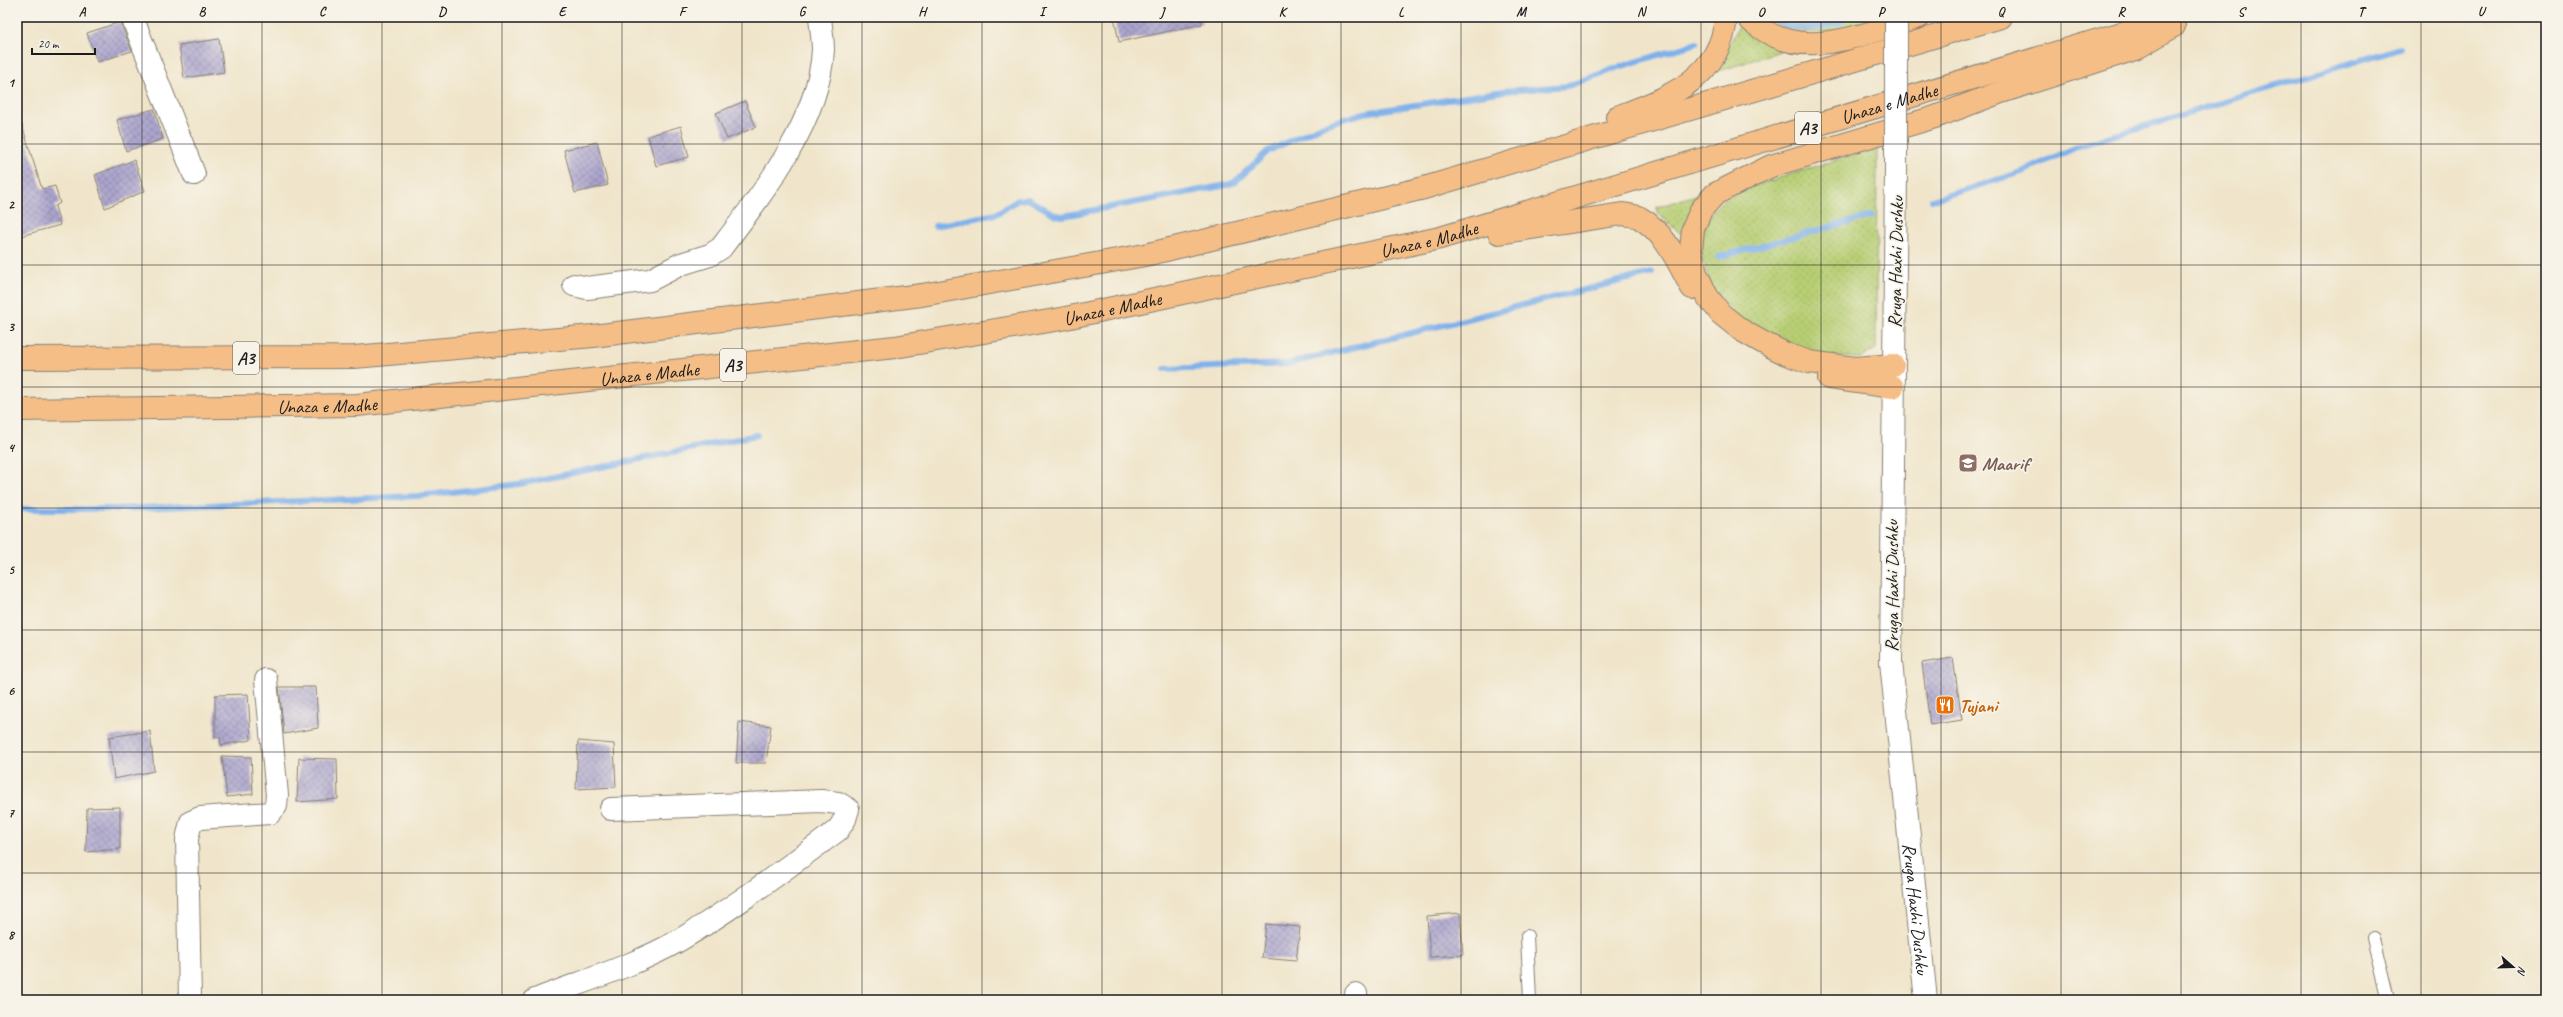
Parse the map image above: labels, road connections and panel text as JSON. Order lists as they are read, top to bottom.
{
  "streets": {
    "highway": ["Unaza e Madhe", "A3"],
    "street": ["Rruga Haxhi Dushku"]
  },
  "places": {
    "school or university": ["Maarif"],
    "restaurant": ["Tujani"]
  },
  "scale_bar": "20 m",
  "north": "right",
  "grid": {
    "columns": [
      "A",
      "B",
      "C",
      "D",
      "E",
      "F",
      "G",
      "H",
      "I",
      "J",
      "K",
      "L",
      "M",
      "N",
      "O",
      "P",
      "Q",
      "R",
      "S",
      "T",
      "U"
    ],
    "rows": [
      "1",
      "2",
      "3",
      "4",
      "5",
      "6",
      "7",
      "8"
    ]
  }
}
